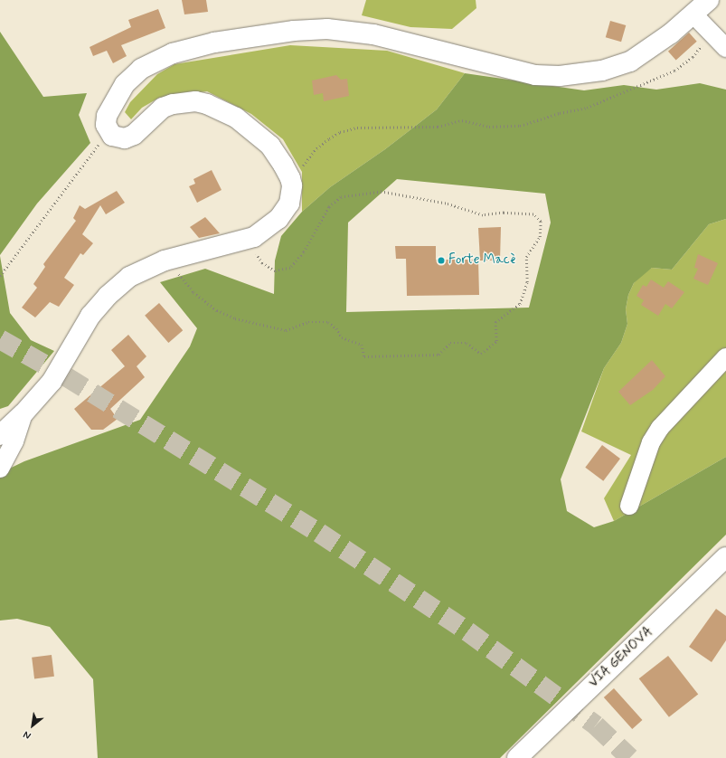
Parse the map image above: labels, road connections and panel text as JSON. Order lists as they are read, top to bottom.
{
  "streets": {
    "street": ["VIA GENOVA"]
  },
  "places": ["Forte Macè"],
  "north": "bottom left"
}
